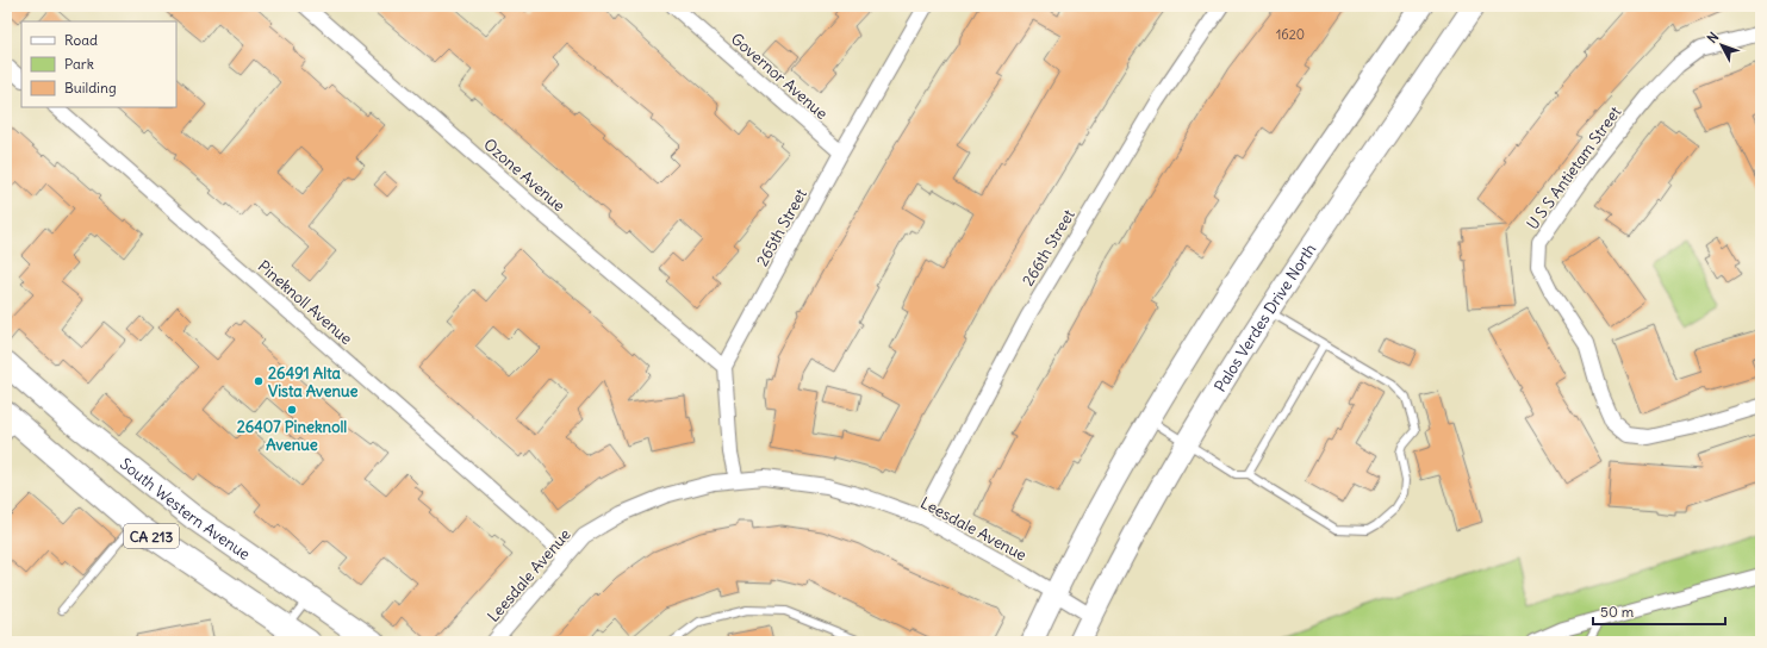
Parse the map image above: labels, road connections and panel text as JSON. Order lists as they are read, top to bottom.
{
  "streets": {
    "main road": ["Palos Verdes Drive North", "South Western Avenue", "CA 213"],
    "street": [
      "Governor Avenue",
      "U S S Antietam Street",
      "Ozone Avenue",
      "265th Street",
      "266th Street",
      "Pineknoll Avenue",
      "Leesdale Avenue"
    ]
  },
  "crossings": [
    ["Governor Avenue", "265th Street"],
    ["Ozone Avenue", "265th Street"],
    ["266th Street", "Leesdale Avenue"],
    ["Pineknoll Avenue", "Leesdale Avenue"],
    ["Palos Verdes Drive North", "Leesdale Avenue"]
  ],
  "places": ["26491 Alta Vista Avenue", "26407 Pineknoll Avenue"],
  "house_numbers": ["1620"],
  "legend": ["Road", "Park", "Building"],
  "scale_bar": "50 m",
  "north": "top left"
}
